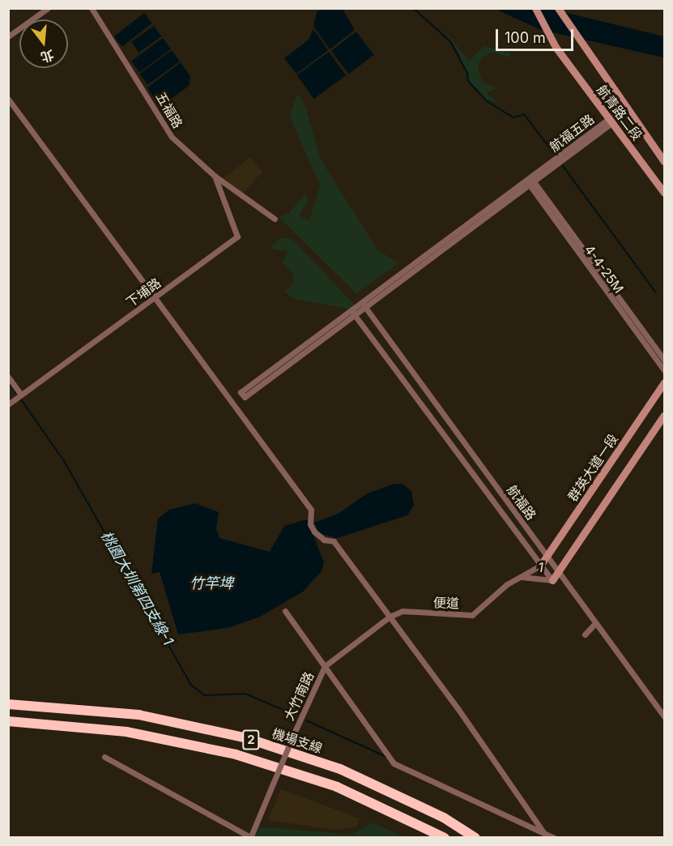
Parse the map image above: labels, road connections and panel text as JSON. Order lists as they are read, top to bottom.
{
  "streets": {
    "highway": ["2", "機場支線"],
    "street": [
      "五福路",
      "航青路二段",
      "航福五路",
      "4-4-25M",
      "下埔路",
      "群英大道一段",
      "航福路",
      "1",
      "便道",
      "大竹南路"
    ]
  },
  "crossings": [
    ["五福路", "下埔路"],
    ["航青路二段", "航福五路"],
    ["航福五路", "4-4-25M"],
    ["航福五路", "航福路"],
    ["群英大道一段", "航福路"],
    ["群英大道一段", "1"],
    ["航福路", "1"],
    ["1", "便道"],
    ["便道", "大竹南路"]
  ],
  "water": ["竹竿埤", "桃園大圳第四支線-1"],
  "scale_bar": "100 m",
  "north": "bottom"
}
